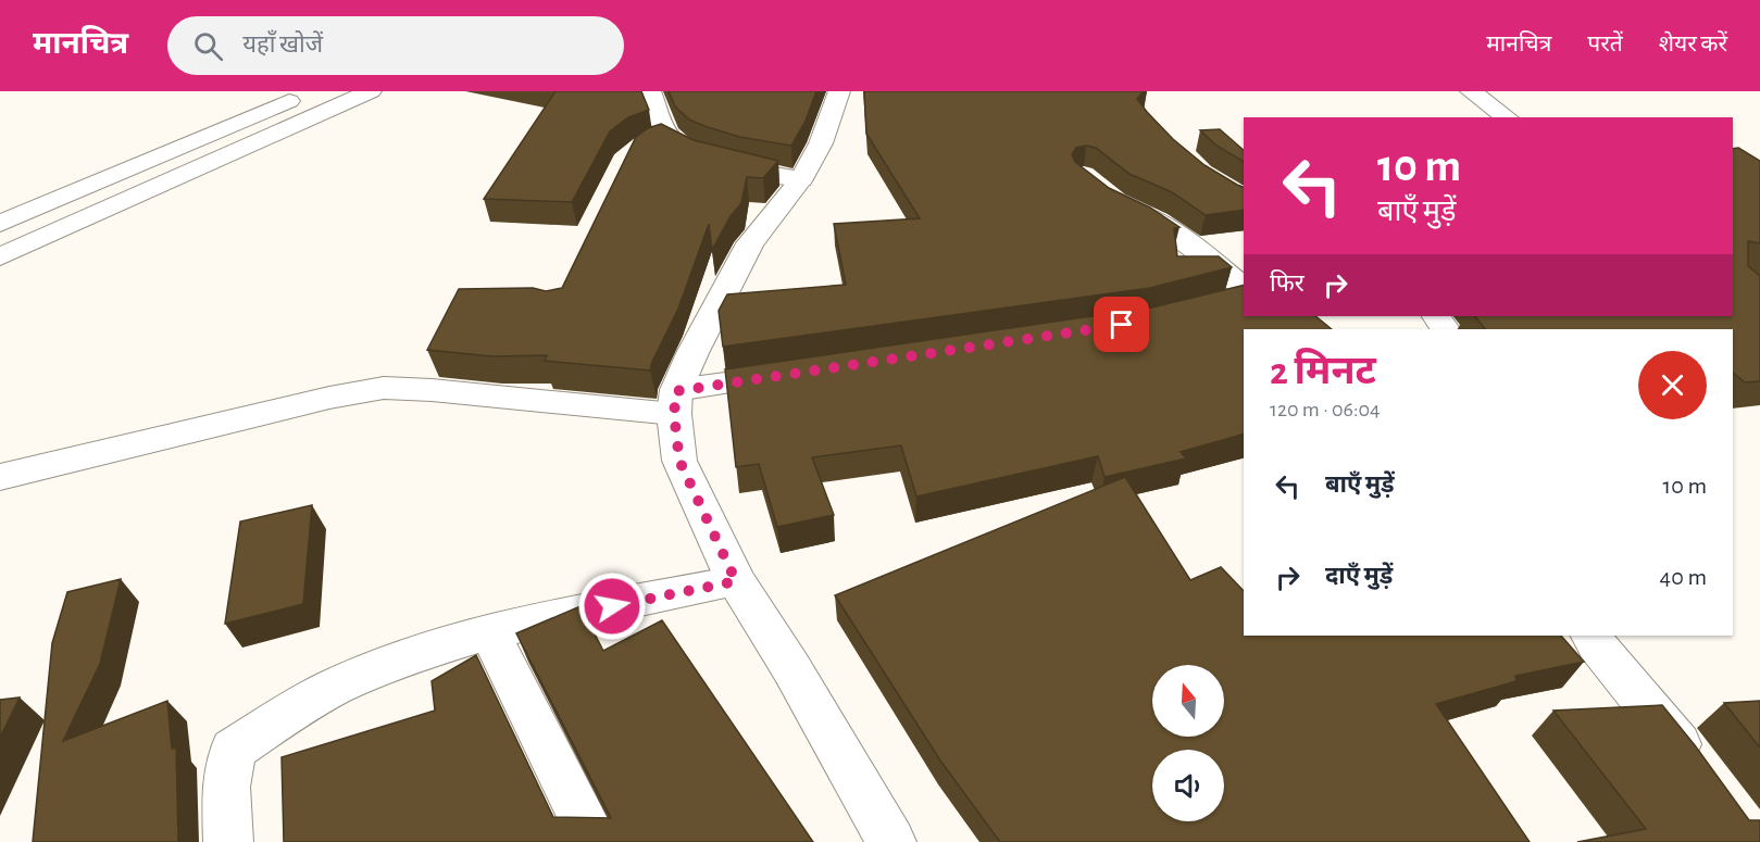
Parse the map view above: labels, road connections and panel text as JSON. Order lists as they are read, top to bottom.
{
  "north": "top",
  "page": {
    "header": "मानचित्र",
    "search": "यहाँ खोजें",
    "nav": ["मानचित्र", "परतें", "शेयर करें"],
    "turn": ["10 m", "बाएँ मुड़ें"],
    "then": "फिर",
    "heading": ["2 मिनट", "120 m · 06:04"],
    "list": [
      {
        "name": "बाएँ मुड़ें",
        "value": "10 m"
      },
      {
        "name": "दाएँ मुड़ें",
        "value": "40 m"
      }
    ]
  }
}
